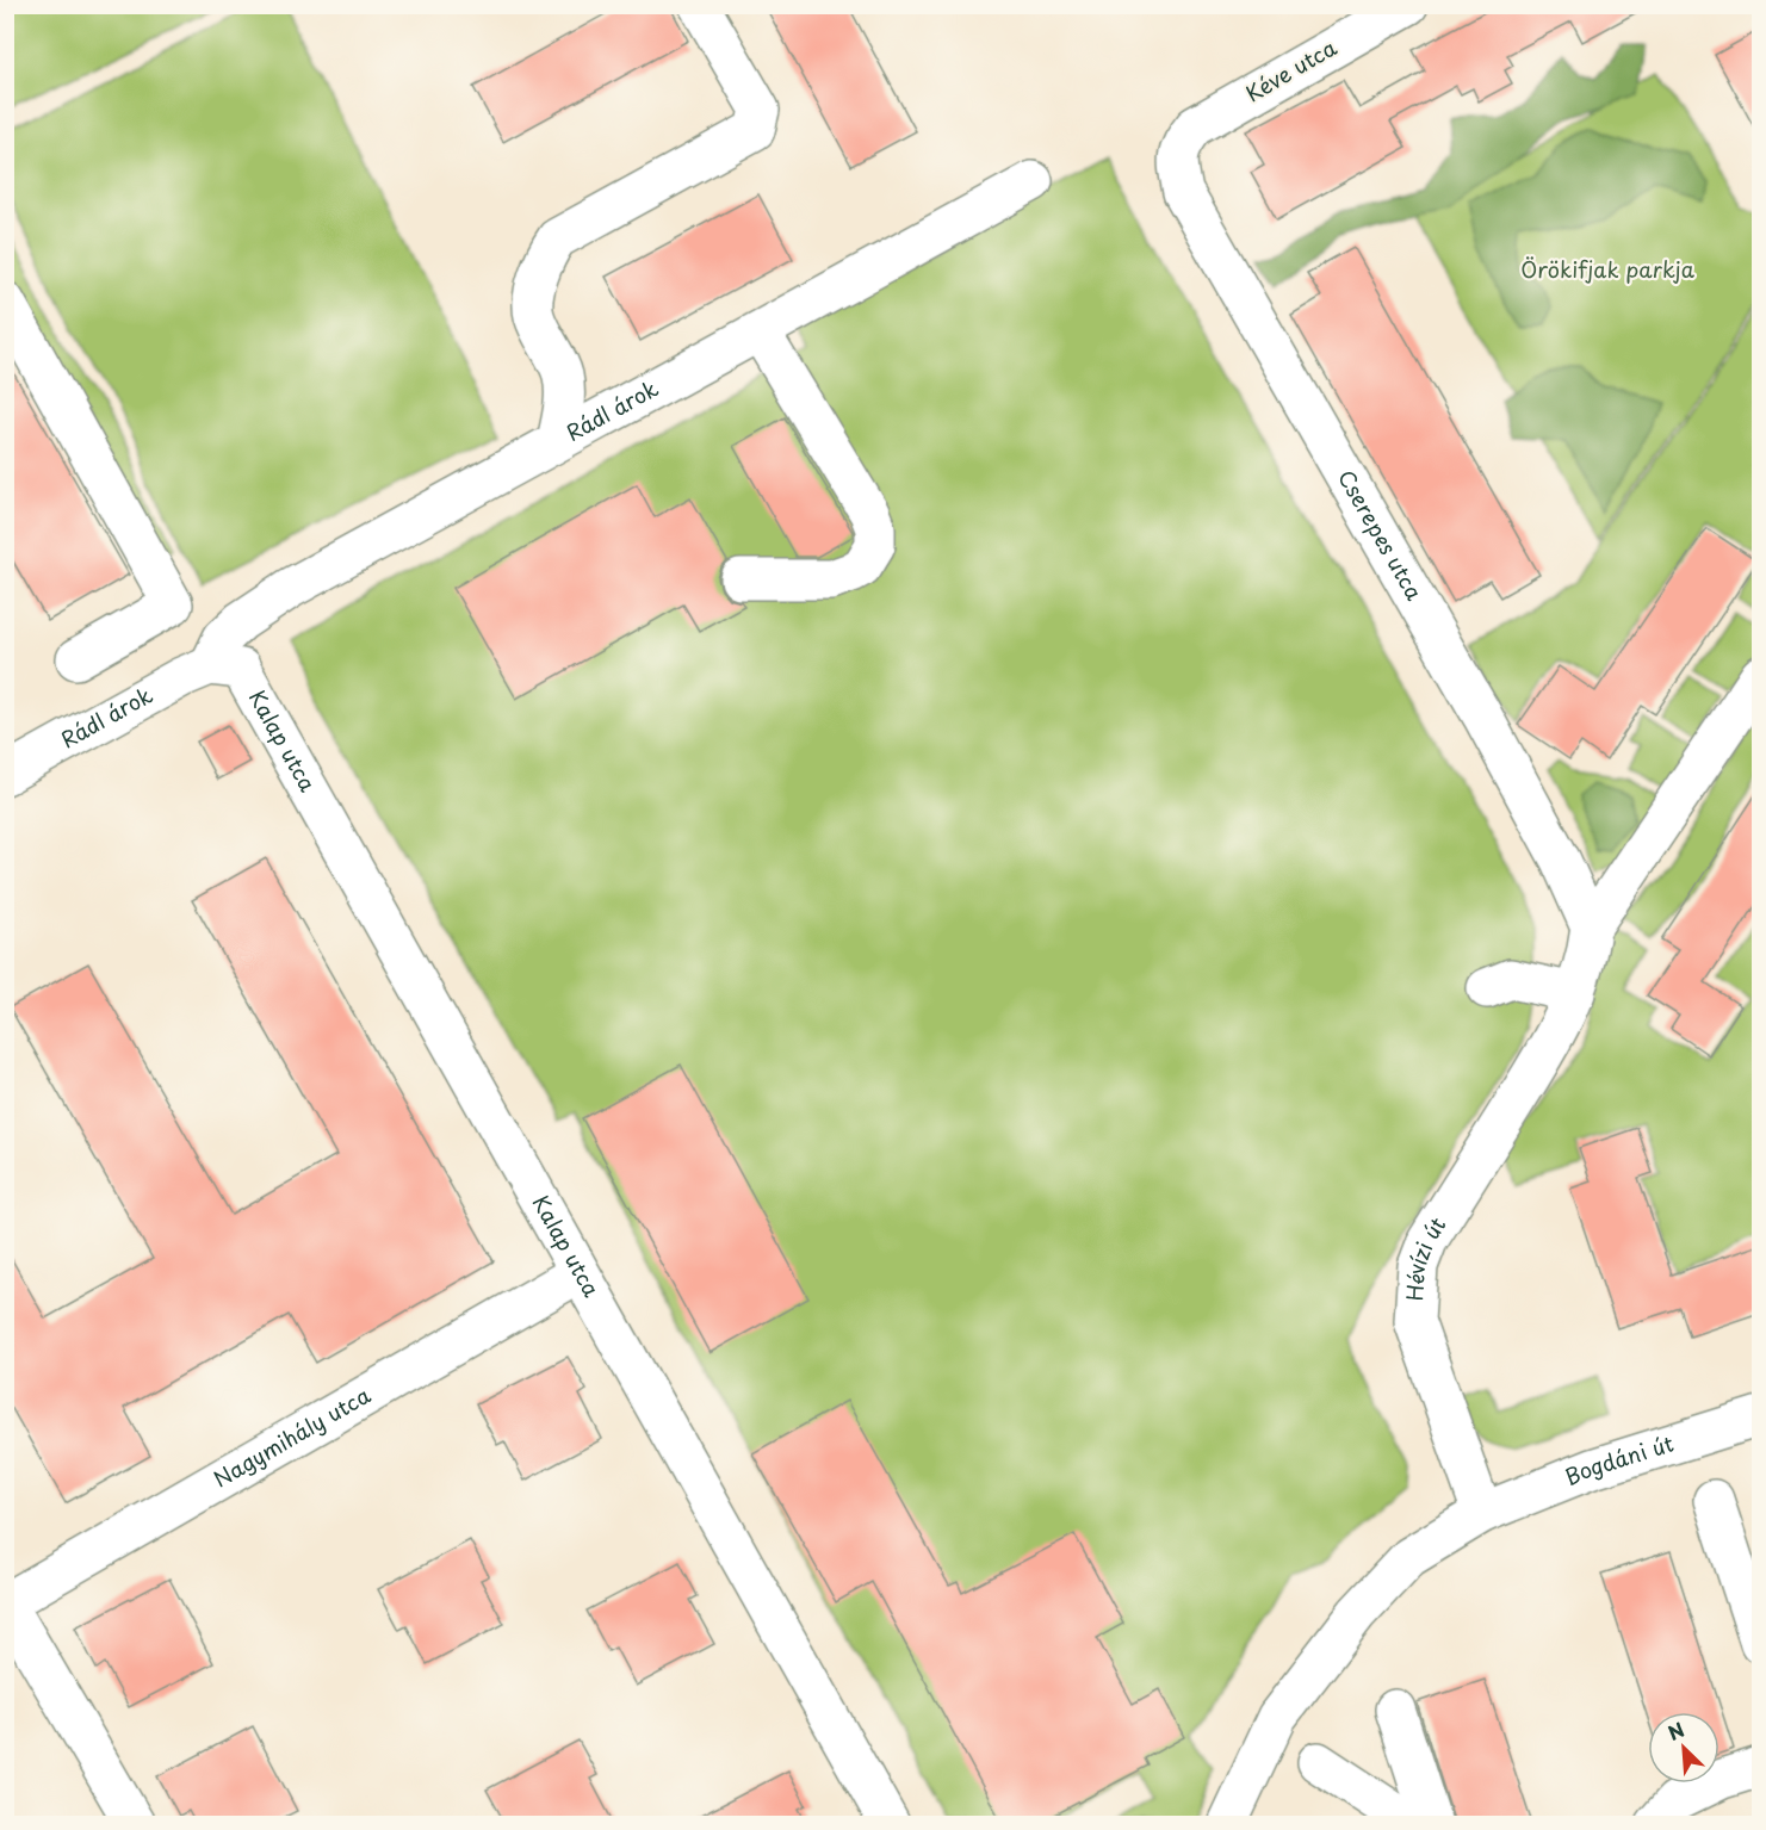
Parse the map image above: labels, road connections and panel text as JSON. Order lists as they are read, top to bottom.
{
  "streets": {
    "street": [
      "Kéve utca",
      "Rádl árok",
      "Cserepes utca",
      "Kalap utca",
      "Hévízi út",
      "Nagymihály utca",
      "Bogdáni út"
    ]
  },
  "crossings": [
    ["Kéve utca", "Cserepes utca"],
    ["Rádl árok", "Kalap utca"],
    ["Cserepes utca", "Hévízi út"],
    ["Kalap utca", "Nagymihály utca"],
    ["Hévízi út", "Bogdáni út"]
  ],
  "parks": ["Örökifjak parkja"],
  "north": "top left"
}
